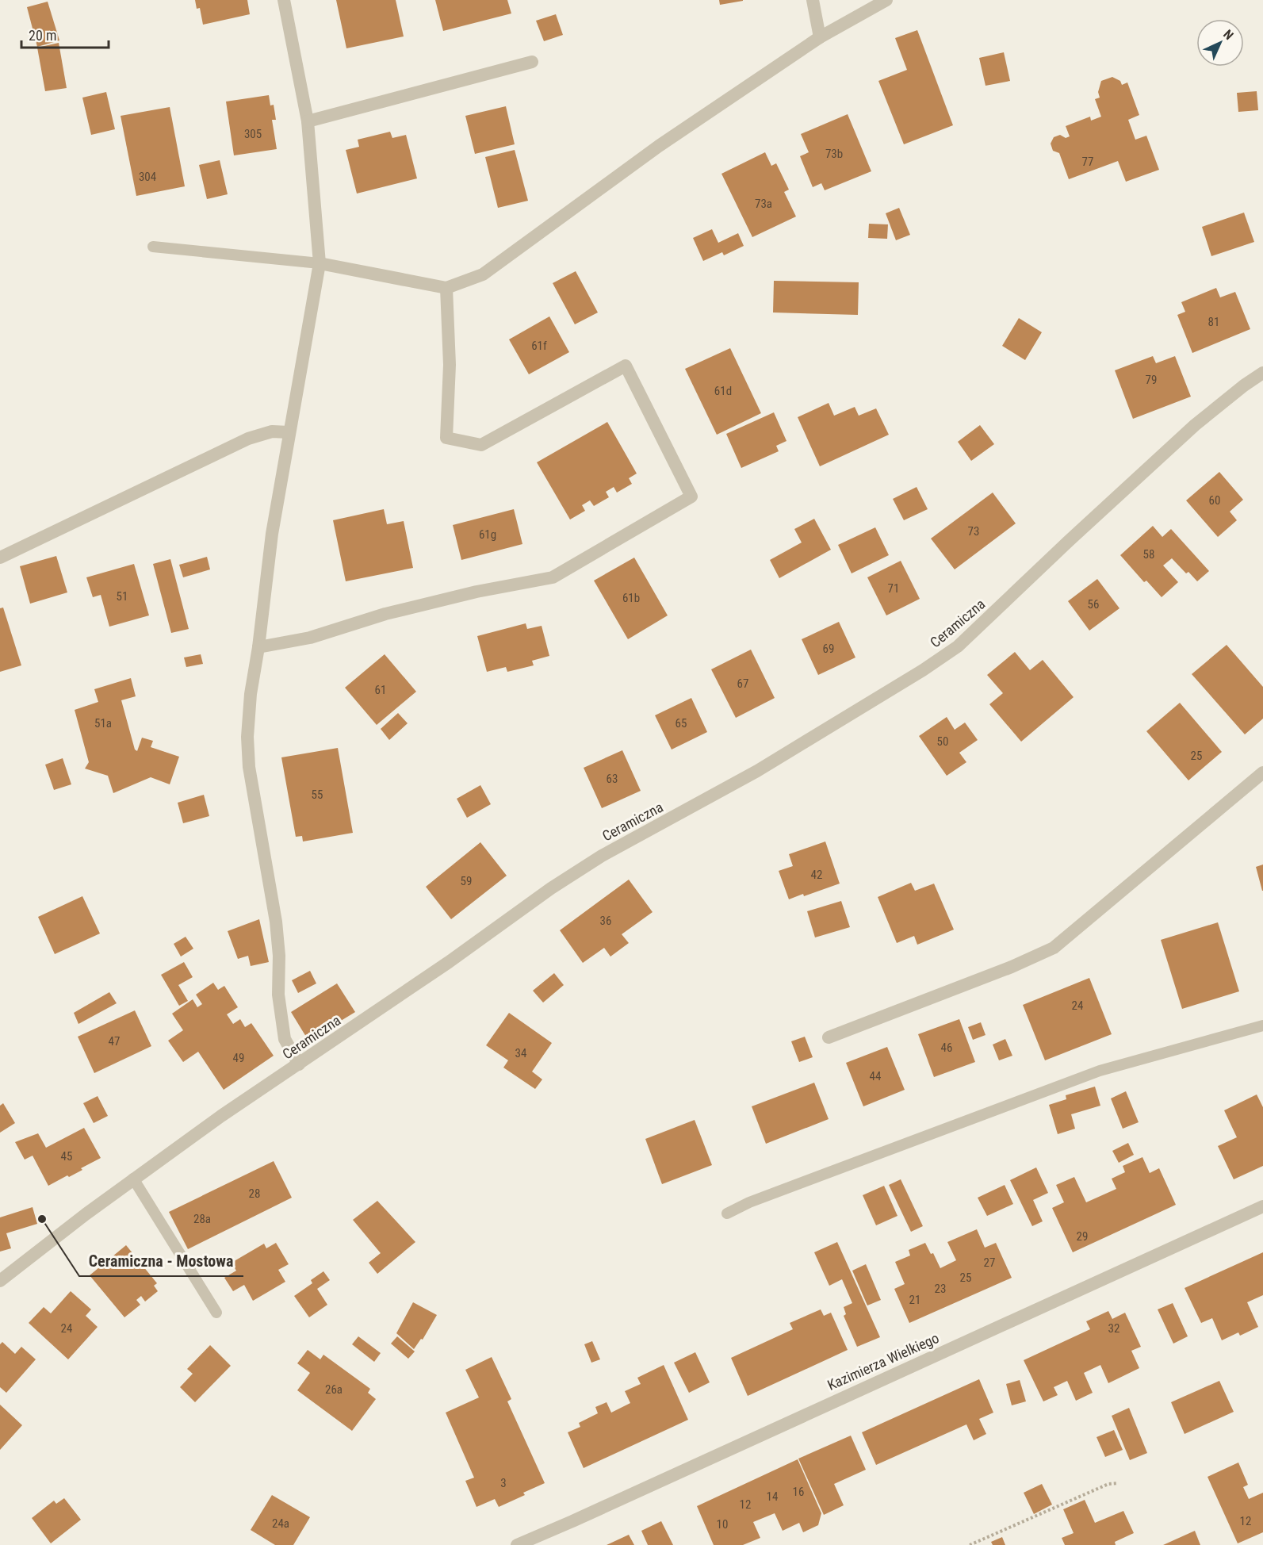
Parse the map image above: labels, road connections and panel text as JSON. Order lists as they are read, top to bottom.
{
  "streets": {
    "street": ["Ceramiczna", "Kazimierza Wielkiego"]
  },
  "places": ["Ceramiczna - Mostowa"],
  "house_numbers": [
    "305",
    "73b",
    "77",
    "304",
    "73a",
    "81",
    "61f",
    "79",
    "61d",
    "60",
    "73",
    "61g",
    "58",
    "71",
    "51",
    "61b",
    "56",
    "69",
    "67",
    "61",
    "51a",
    "65",
    "50",
    "25",
    "63",
    "55",
    "42",
    "59",
    "36",
    "24",
    "47",
    "46",
    "34",
    "49",
    "44",
    "45",
    "28",
    "28a",
    "29",
    "27",
    "25",
    "23",
    "21",
    "24",
    "32",
    "26a",
    "3",
    "16",
    "14",
    "12",
    "12",
    "24a",
    "10"
  ],
  "scale_bar": "20 m",
  "north": "top right"
}
